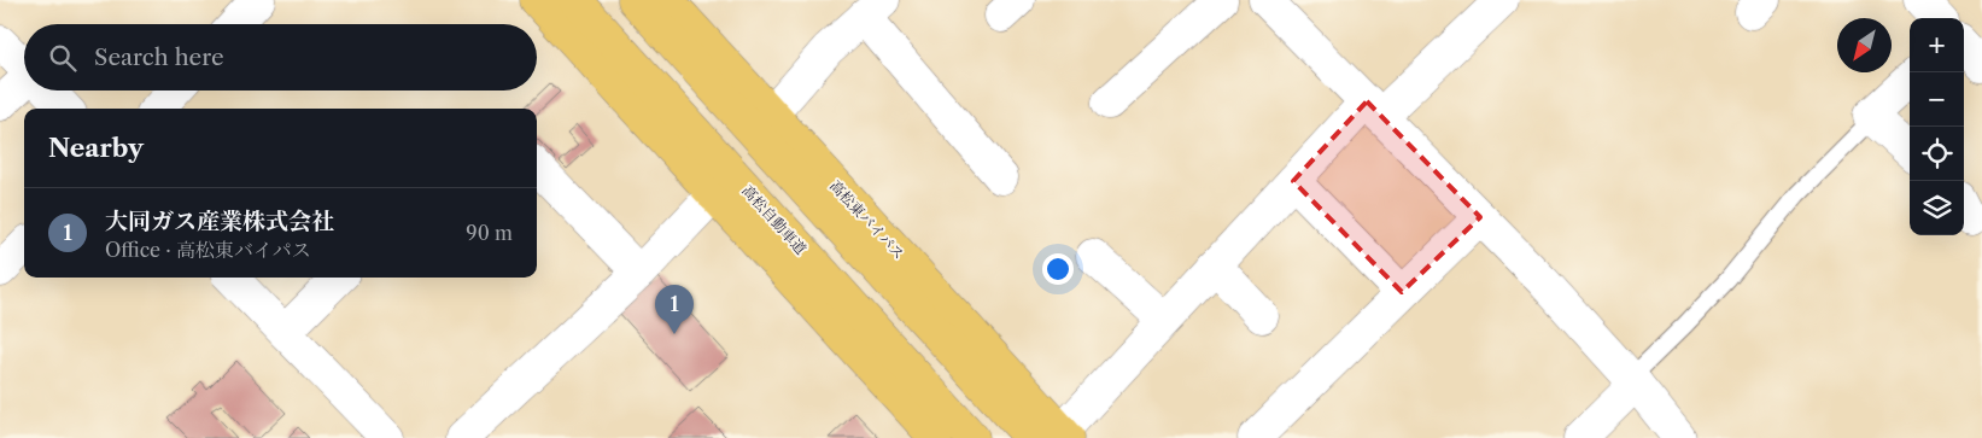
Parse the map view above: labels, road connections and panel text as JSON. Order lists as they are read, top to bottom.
{
  "streets": {
    "highway": ["高松自動車道", "高松東バイパス"]
  },
  "north": "bottom left",
  "page": {
    "map_buttons": ["+", "−"],
    "search": "Search here",
    "heading": "Nearby",
    "list": [
      {
        "mark": "1",
        "name": "大同ガス産業株式会社",
        "note": "Office · 高松東バイパス",
        "value": "90 m"
      }
    ],
    "pins": "1"
  }
}
